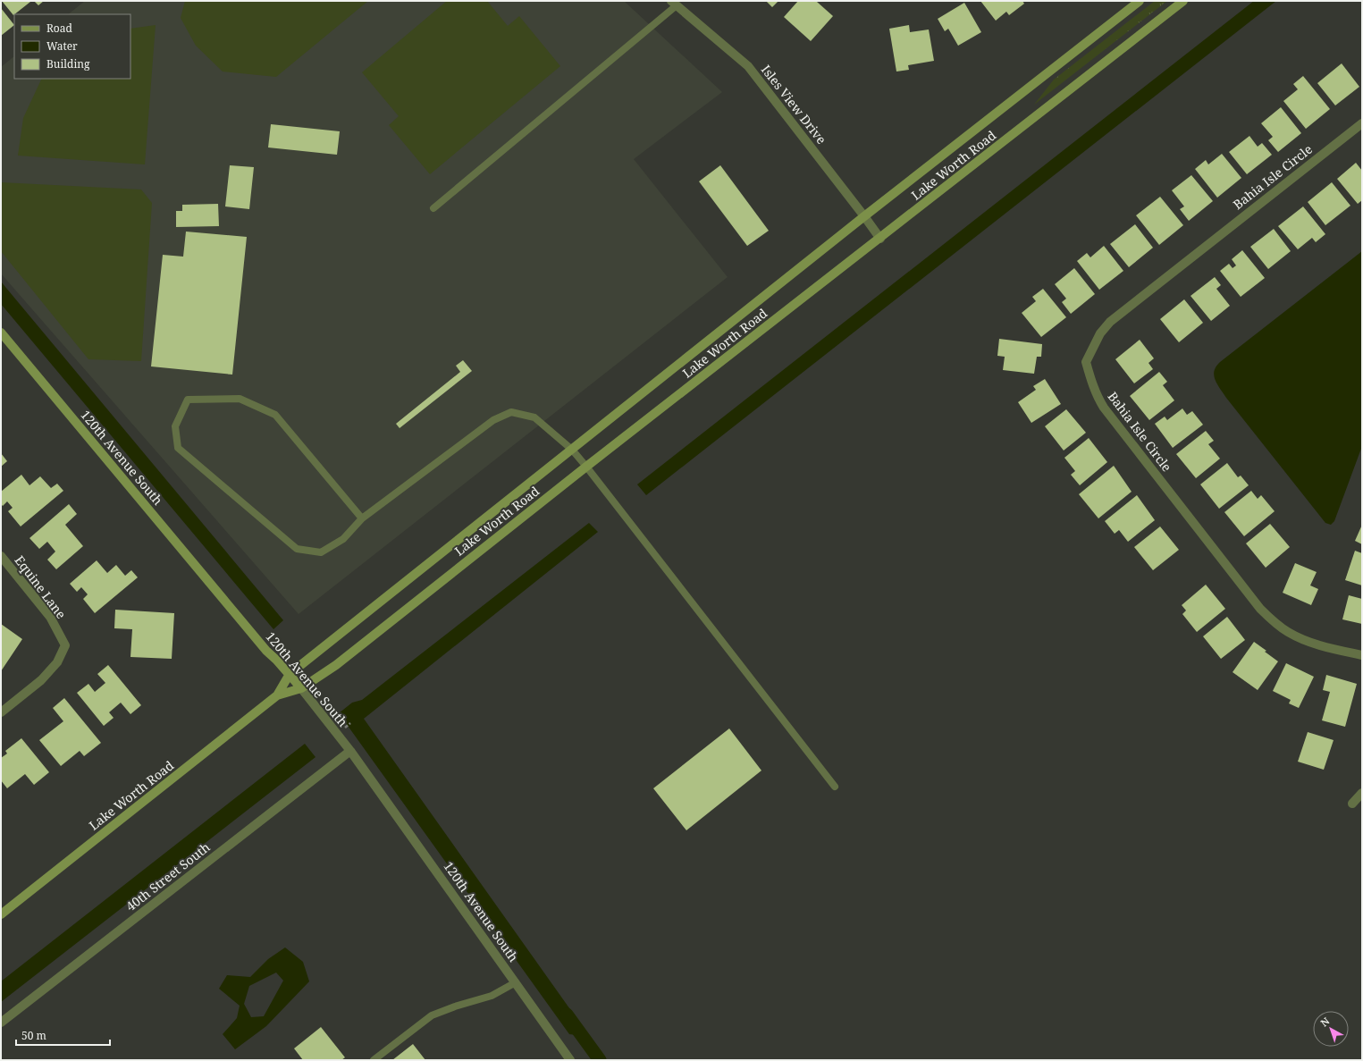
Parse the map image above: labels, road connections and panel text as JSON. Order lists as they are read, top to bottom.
{
  "streets": {
    "street": [
      "Isles View Drive",
      "Lake Worth Road",
      "Bahia Isle Circle",
      "120th Avenue South",
      "Equine Lane",
      "40th Street South"
    ]
  },
  "crossings": [
    ["Isles View Drive", "Lake Worth Road"],
    ["Lake Worth Road", "120th Avenue South"],
    ["120th Avenue South", "40th Street South"]
  ],
  "legend": ["Road", "Water", "Building"],
  "scale_bar": "50 m",
  "north": "top left"
}
